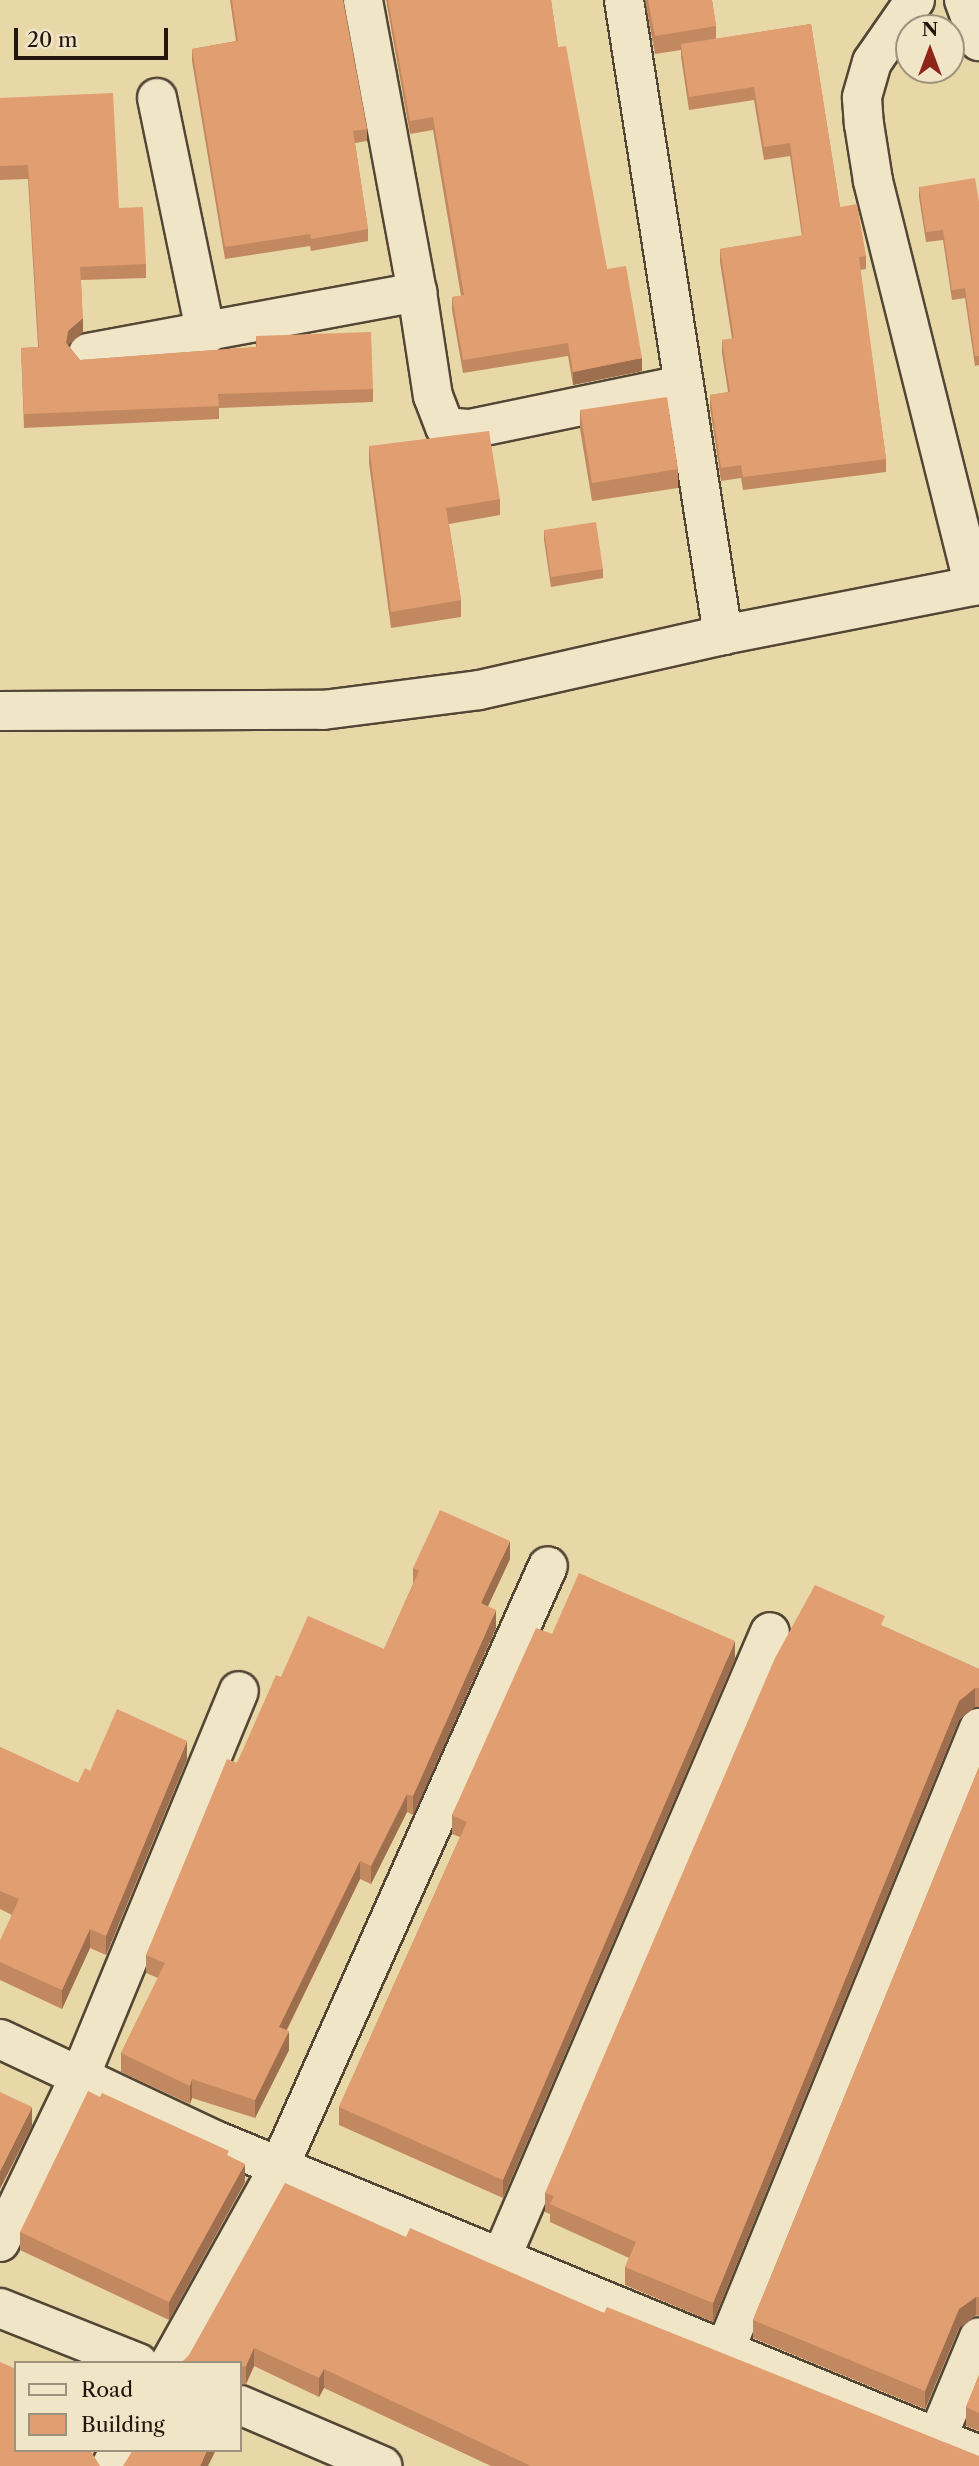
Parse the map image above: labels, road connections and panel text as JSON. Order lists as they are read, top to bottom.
{
  "legend": ["Road", "Building"],
  "scale_bar": "20 m",
  "north": "top"
}
